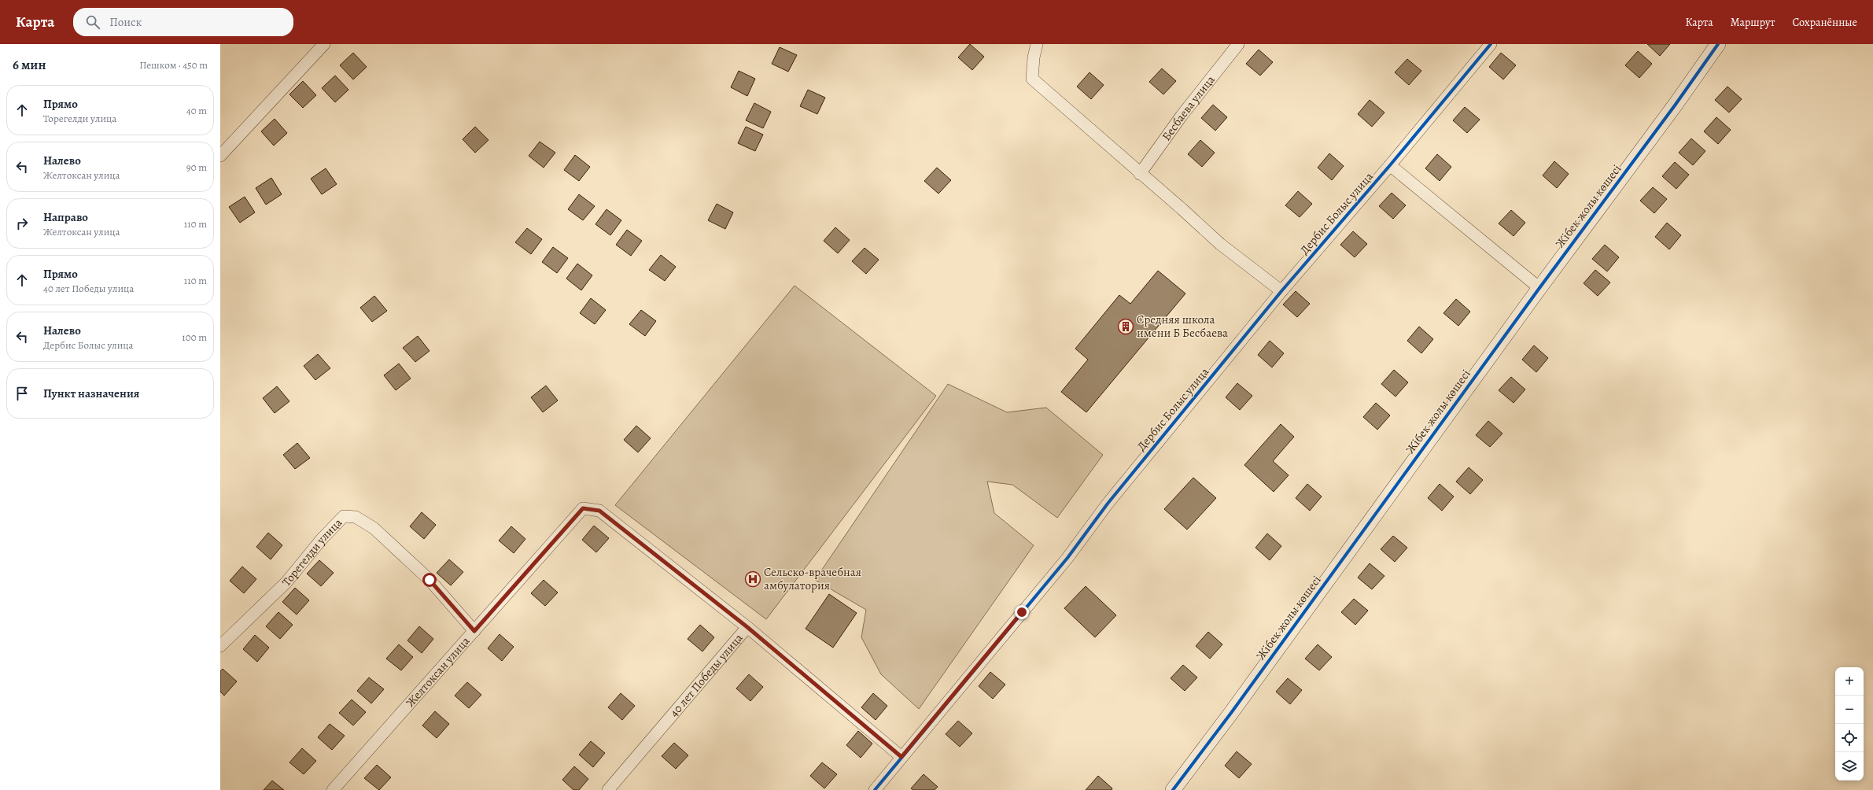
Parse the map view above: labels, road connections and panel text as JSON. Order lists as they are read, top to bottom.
{
  "streets": {
    "street": [
      "Бесбаева улица",
      "Жібек жолы көшесі",
      "Дербис Болыс улица",
      "Торегелди улица",
      "Желтоксан улица",
      "40 лет Победы улица"
    ]
  },
  "crossings": [
    ["Дербис Болыс улица", "40 лет Победы улица"],
    ["Торегелди улица", "Желтоксан улица"],
    ["Желтоксан улица", "40 лет Победы улица"]
  ],
  "places": {
    "building": ["Средняя школа имени Б Бесбаева"],
    "hospital": ["Сельско-врачебная амбулатория"]
  },
  "page": {
    "header": "Карта",
    "search": "Поиск",
    "nav": ["Карта", "Маршрут", "Сохранённые"],
    "heading": ["6 мин", "Пешком · 450 m"],
    "list": [
      ["Прямо", "Торегелди улица", "40 m"],
      ["Налево", "Желтоксан улица", "90 m"],
      ["Направо", "Желтоксан улица", "110 m"],
      ["Прямо", "40 лет Победы улица", "110 m"],
      ["Налево", "Дербис Болыс улица", "100 m"],
      "Пункт назначения"
    ],
    "map_buttons": ["+", "−"]
  }
}
